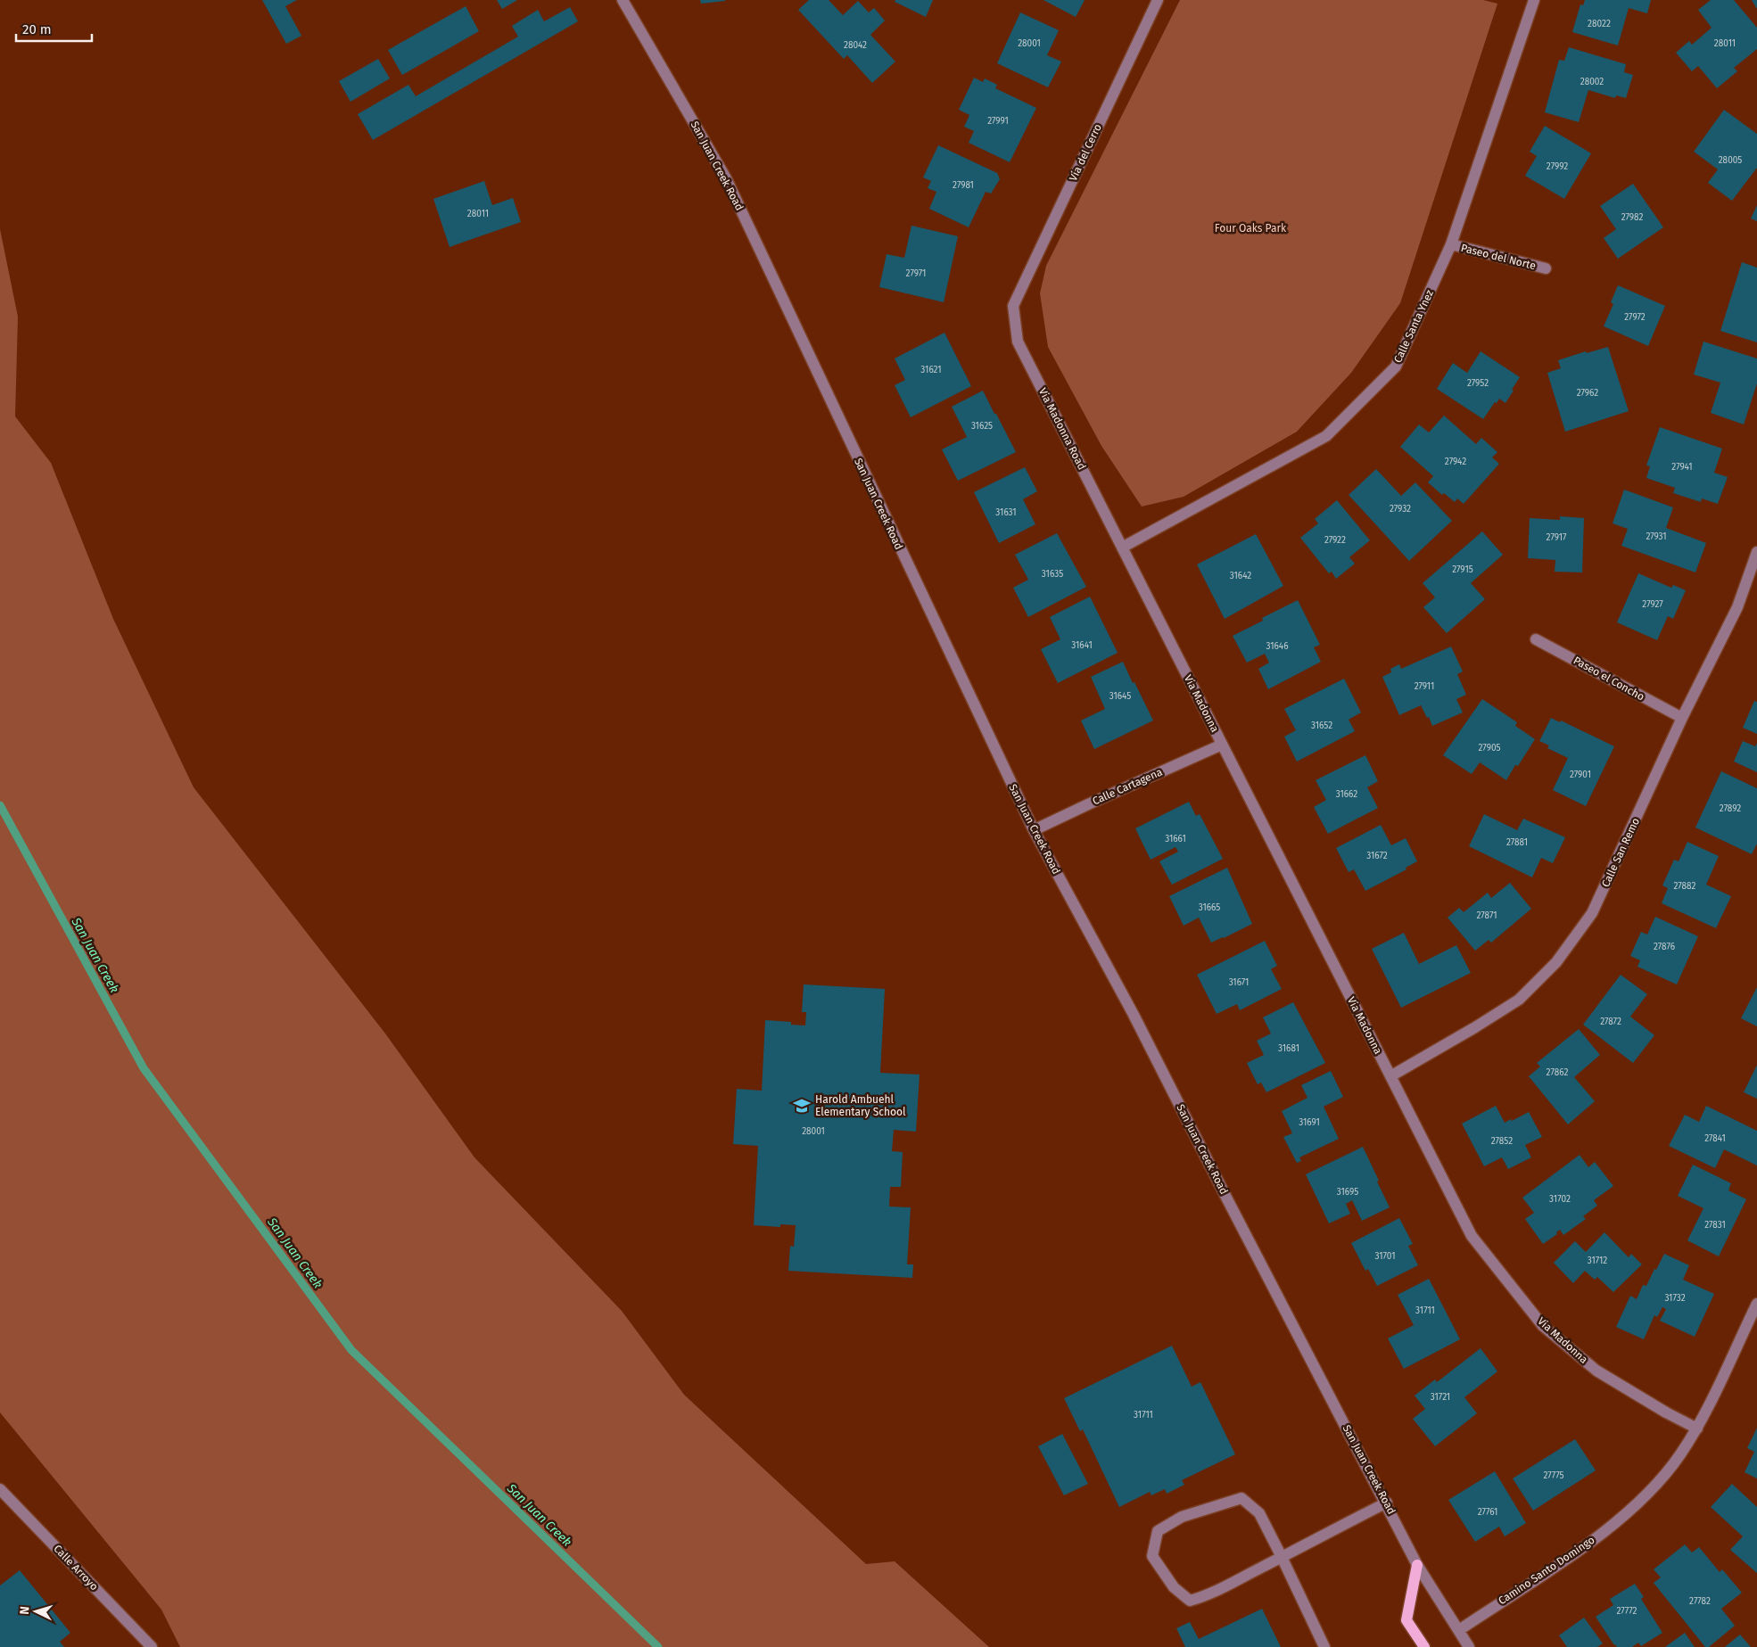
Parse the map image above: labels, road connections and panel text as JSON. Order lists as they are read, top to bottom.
{
  "streets": {
    "street": [
      "Via del Cerro",
      "San Juan Creek Road",
      "Paseo del Norte",
      "Calle Santa Ynez",
      "Via Madonna Road",
      "Paseo el Concho",
      "Via Madonna",
      "Calle Cartagena",
      "Calle San Remo",
      "Calle Arroyo",
      "Camino Santo Domingo"
    ]
  },
  "crossings": [
    ["Via del Cerro", "Via Madonna Road"],
    ["San Juan Creek Road", "Calle Cartagena"],
    ["San Juan Creek Road", "Camino Santo Domingo"],
    ["Paseo del Norte", "Calle Santa Ynez"],
    ["Calle Santa Ynez", "Via Madonna Road"],
    ["Calle Santa Ynez", "Via Madonna"],
    ["Via Madonna Road", "Via Madonna"],
    ["Paseo el Concho", "Calle San Remo"],
    ["Via Madonna", "Calle Cartagena"],
    ["Via Madonna", "Calle San Remo"],
    ["Via Madonna", "Camino Santo Domingo"]
  ],
  "water": ["San Juan Creek"],
  "parks": ["Four Oaks Park"],
  "places": {
    "school or university": ["Harold Ambuehl Elementary School"]
  },
  "house_numbers": [
    "28022",
    "28001",
    "28011",
    "28042",
    "28002",
    "27991",
    "28005",
    "27992",
    "27981",
    "28011",
    "27982",
    "27971",
    "27972",
    "31621",
    "27952",
    "27962",
    "31625",
    "27942",
    "27941",
    "27932",
    "31631",
    "27931",
    "27917",
    "27922",
    "27915",
    "31635",
    "31642",
    "27927",
    "31641",
    "31646",
    "27911",
    "31645",
    "31652",
    "27905",
    "27901",
    "31662",
    "27892",
    "31661",
    "27881",
    "31672",
    "27882",
    "31665",
    "27871",
    "27876",
    "31671",
    "27872",
    "31681",
    "27862",
    "31691",
    "28001",
    "27841",
    "27852",
    "31695",
    "31702",
    "27831",
    "31701",
    "31712",
    "31732",
    "31711",
    "31721",
    "31711",
    "27775",
    "27761",
    "27782",
    "27772"
  ],
  "scale_bar": "20 m",
  "north": "left"
}
